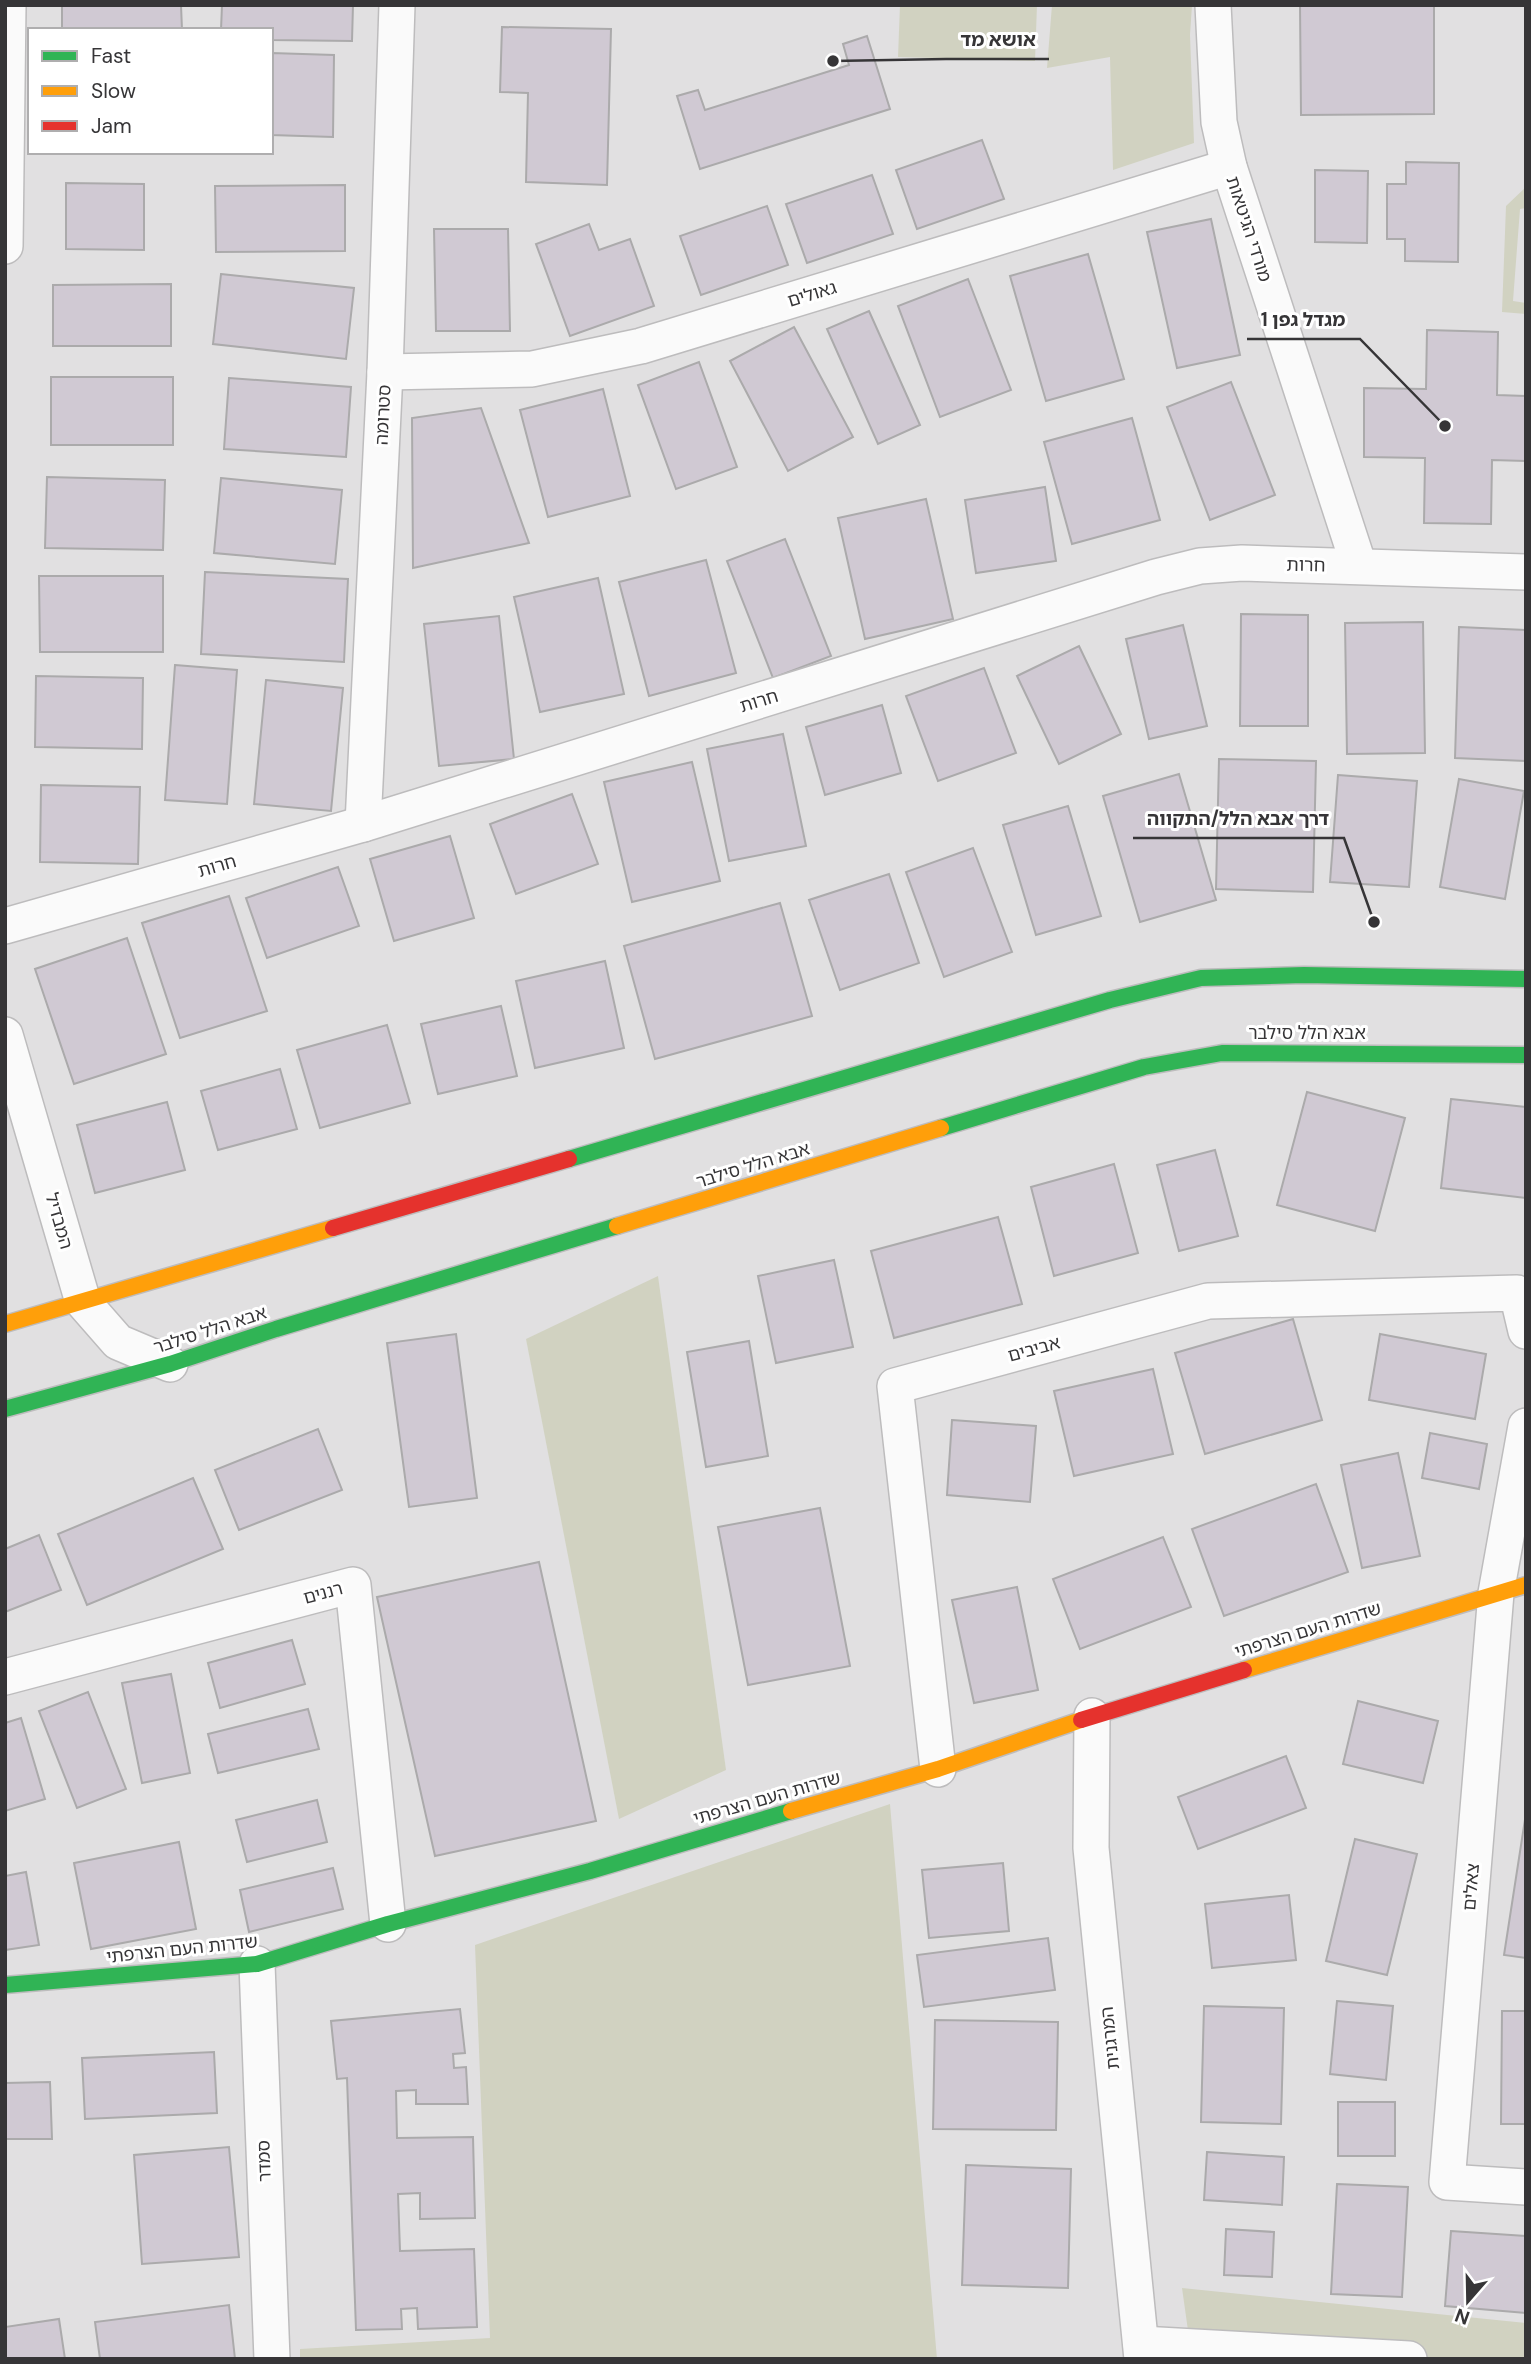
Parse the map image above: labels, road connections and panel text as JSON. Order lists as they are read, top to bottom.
{
  "streets": {
    "main road": ["אבא הלל סילבר", "שדרות העם הצרפתי"],
    "street": [
      "מורדי הגיטאות",
      "גאולים",
      "סטרומה",
      "חרות",
      "המבדיל",
      "אביבים",
      "רננים",
      "צאלים",
      "המרגנית",
      "סמדר"
    ]
  },
  "crossings": [
    ["מורדי הגיטאות", "גאולים"],
    ["מורדי הגיטאות", "חרות"],
    ["גאולים", "סטרומה"],
    ["סטרומה", "חרות"],
    ["אבא הלל סילבר", "המבדיל"],
    ["אביבים", "שדרות העם הצרפתי"],
    ["רננים", "שדרות העם הצרפתי"],
    ["שדרות העם הצרפתי", "צאלים"],
    ["שדרות העם הצרפתי", "המרגנית"],
    ["שדרות העם הצרפתי", "סמדר"]
  ],
  "places": ["אושא מד", "מגדל גפן 1", "דרך אבא הלל/התקווה"],
  "legend": ["Fast", "Slow", "Jam"],
  "north": "bottom"
}
